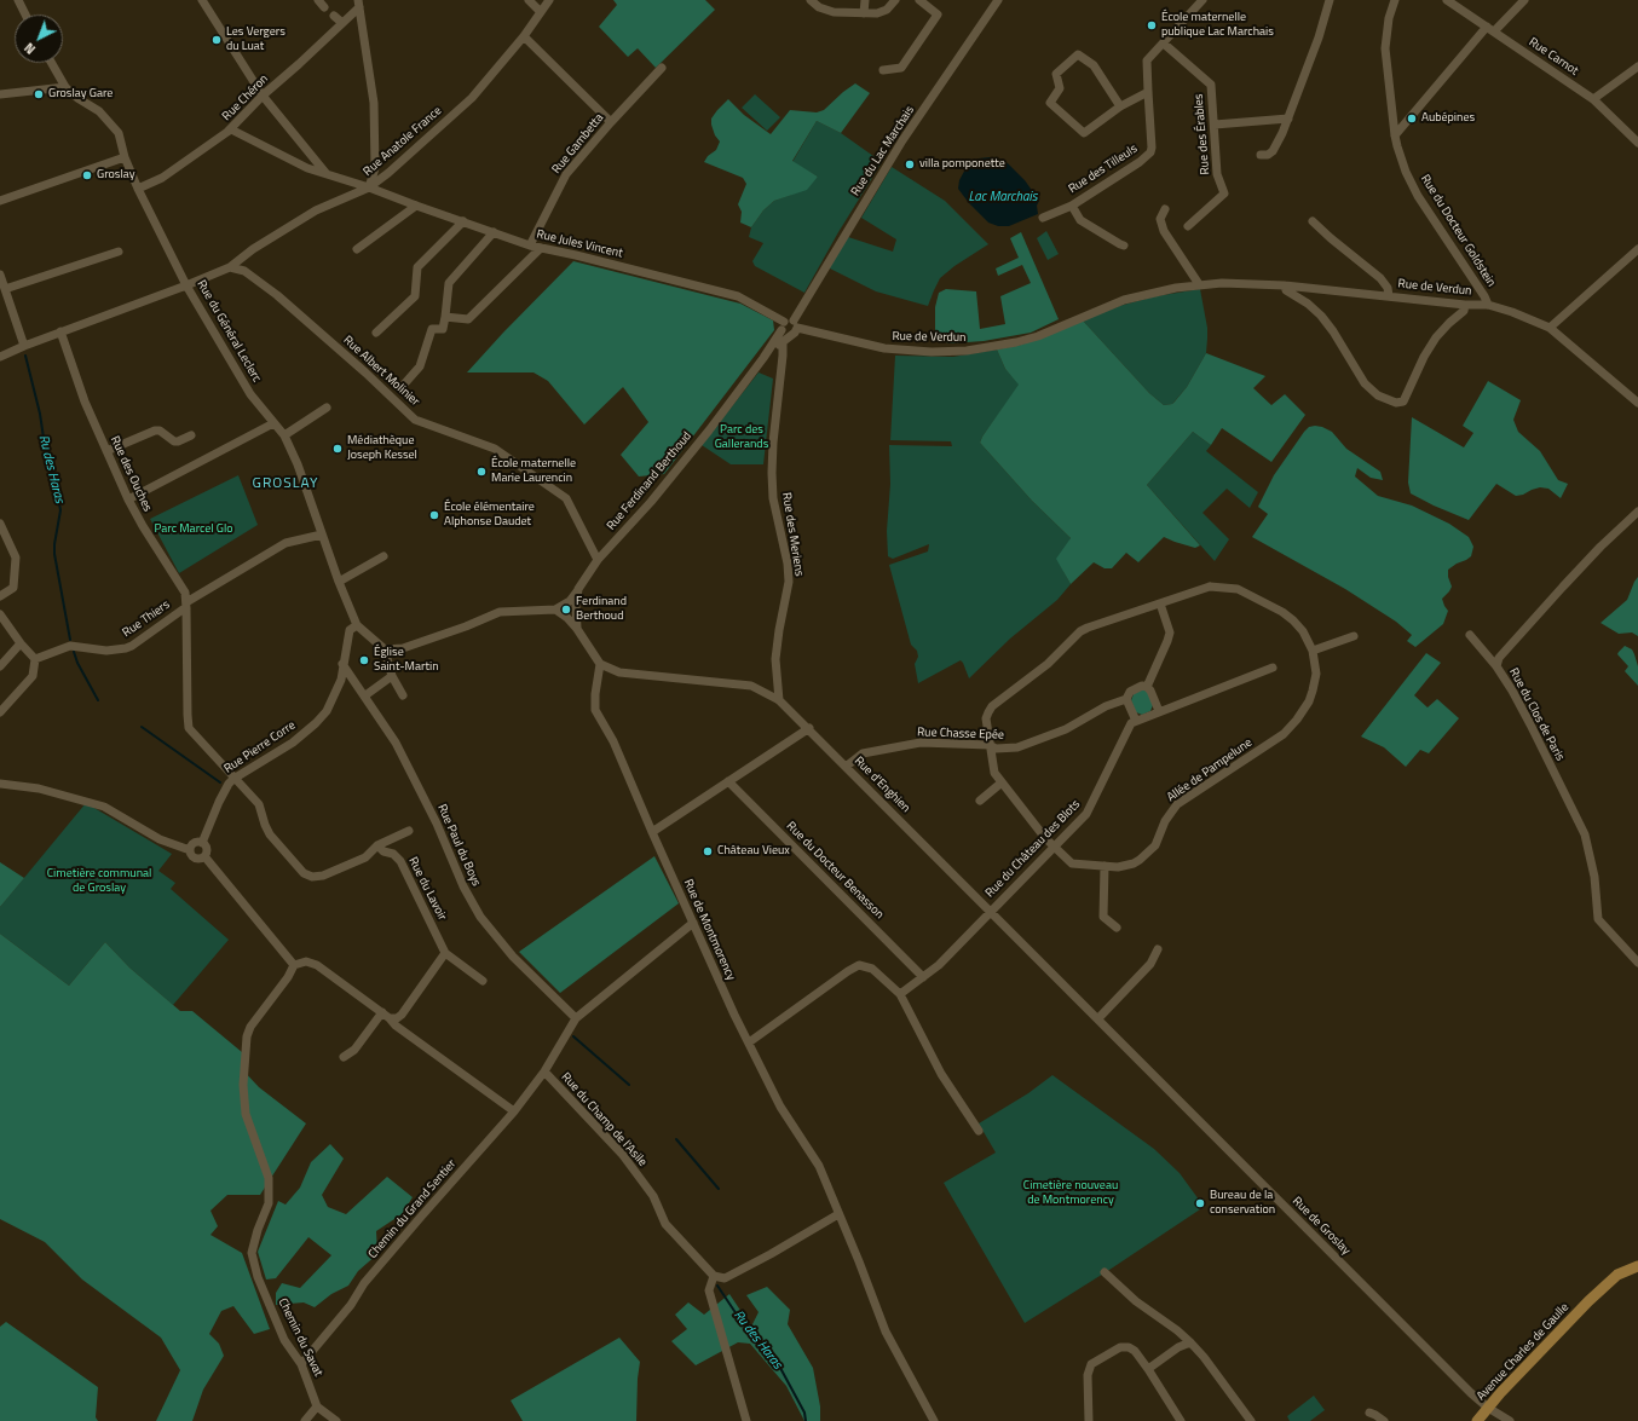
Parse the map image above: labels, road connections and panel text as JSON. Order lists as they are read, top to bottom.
{
  "streets": {
    "main road": ["Avenue Charles de Gaulle"],
    "street": [
      "Rue Carnot",
      "Rue Chéron",
      "Rue des Érables",
      "Rue Anatole France",
      "Rue Gambetta",
      "Rue du Lac Marchais",
      "Rue des Tilleuls",
      "Rue du Docteur Goldstein",
      "Rue Jules Vincent",
      "Rue de Verdun",
      "Rue du Général Leclerc",
      "Rue Albert Molinier",
      "Rue des Ouches",
      "Rue Ferdinand Berthoud",
      "Rue des Meriens",
      "Rue Thiers",
      "Rue du Clos de Paris",
      "Rue Chasse Epée",
      "Rue Pierre Corre",
      "Allée de Pampelune",
      "Rue d'Enghien",
      "Rue Paul du Boys",
      "Rue du Château des Blots",
      "Rue du Docteur Benasson",
      "Rue du Lavoir",
      "Rue de Montmorency",
      "Rue du Champ de l'Asile",
      "Chemin du Grand Sentier",
      "Rue de Groslay",
      "Chemin du Savat"
    ]
  },
  "crossings": [
    ["Rue Chéron", "Rue Jules Vincent"],
    ["Rue Chéron", "Rue du Général Leclerc"],
    ["Rue des Érables", "Rue des Tilleuls"],
    ["Rue Anatole France", "Rue Jules Vincent"],
    ["Rue Anatole France", "Rue du Général Leclerc"],
    ["Rue Anatole France", "Rue Albert Molinier"],
    ["Rue Anatole France", "Rue des Ouches"],
    ["Rue Gambetta", "Rue Jules Vincent"],
    ["Rue du Lac Marchais", "Rue Jules Vincent"],
    ["Rue du Lac Marchais", "Rue de Verdun"],
    ["Rue du Lac Marchais", "Rue Ferdinand Berthoud"],
    ["Rue du Docteur Goldstein", "Rue de Verdun"],
    ["Rue Jules Vincent", "Rue de Verdun"],
    ["Rue Jules Vincent", "Rue Ferdinand Berthoud"],
    ["Rue de Verdun", "Rue Ferdinand Berthoud"],
    ["Rue du Général Leclerc", "Rue Thiers"],
    ["Rue du Général Leclerc", "Rue Pierre Corre"],
    ["Rue Albert Molinier", "Rue Ferdinand Berthoud"],
    ["Rue des Ouches", "Rue Thiers"],
    ["Rue des Ouches", "Rue Pierre Corre"],
    ["Rue Ferdinand Berthoud", "Rue des Meriens"],
    ["Rue des Meriens", "Rue d'Enghien"],
    ["Rue Chasse Epée", "Allée de Pampelune"],
    ["Rue Chasse Epée", "Rue d'Enghien"],
    ["Rue Pierre Corre", "Rue Paul du Boys"],
    ["Allée de Pampelune", "Rue du Château des Blots"],
    ["Rue d'Enghien", "Rue du Château des Blots"],
    ["Rue d'Enghien", "Rue de Montmorency"],
    ["Rue d'Enghien", "Rue de Groslay"],
    ["Rue Paul du Boys", "Chemin du Grand Sentier"],
    ["Rue du Château des Blots", "Rue du Docteur Benasson"],
    ["Rue du Champ de l'Asile", "Chemin du Grand Sentier"],
    ["Chemin du Grand Sentier", "Chemin du Savat"],
    ["Rue de Groslay", "Avenue Charles de Gaulle"]
  ],
  "districts": ["GROSLAY"],
  "water": ["Lac Marchais", "Ru des Haras"],
  "parks": [
    "Parc des Gallerands",
    "Parc Marcel Glo",
    "Cimetière communal de Groslay",
    "Cimetière nouveau de Montmorency"
  ],
  "places": [
    "École maternelle publique Lac Marchais",
    "Les Vergers du Luat",
    "Groslay Gare",
    "Aubépines",
    "villa pomponette",
    "Groslay",
    "Médiathèque Joseph Kessel",
    "École maternelle Marie Laurencin",
    "École élémentaire Alphonse Daudet",
    "Ferdinand Berthoud",
    "Église Saint-Martin",
    "Château Vieux",
    "Bureau de la conservation"
  ],
  "north": "bottom left"
}
